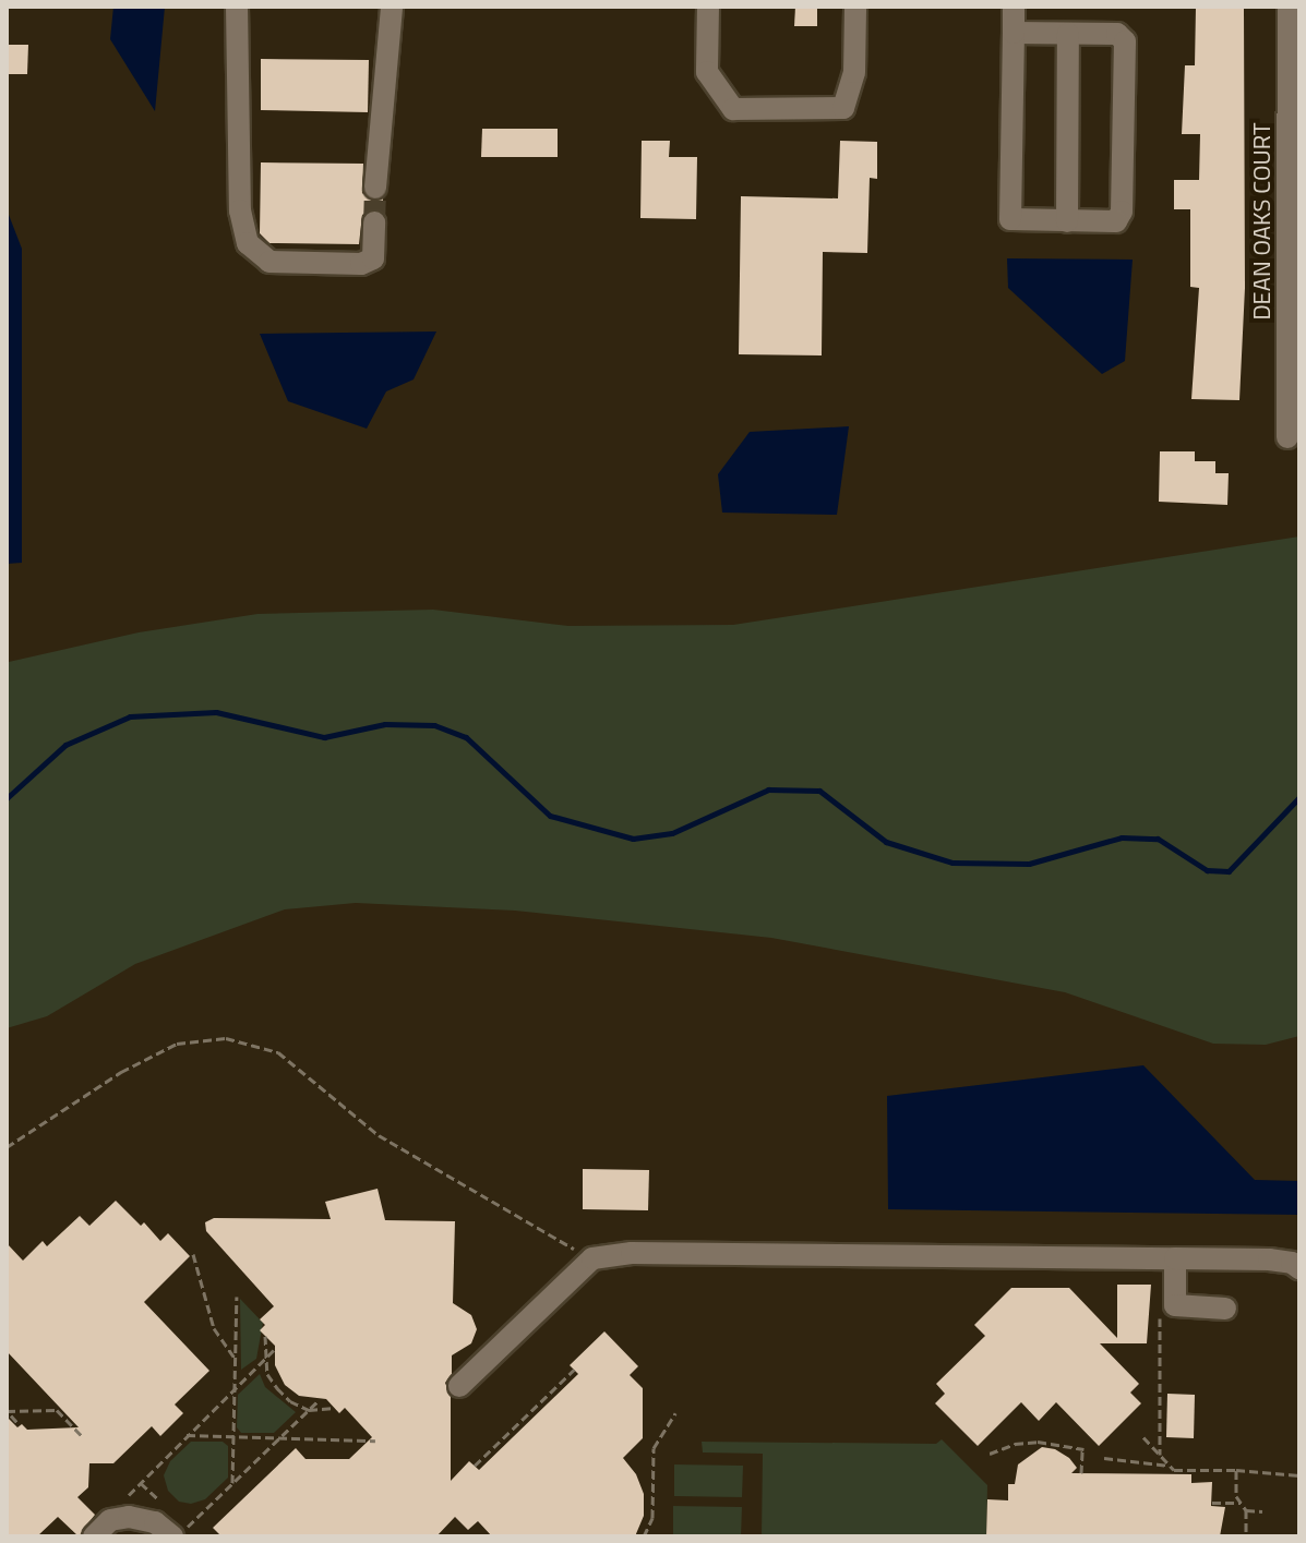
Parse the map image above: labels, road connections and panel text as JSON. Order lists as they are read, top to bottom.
{
  "streets": {
    "street": ["DEAN OAKS COURT"]
  }
}
